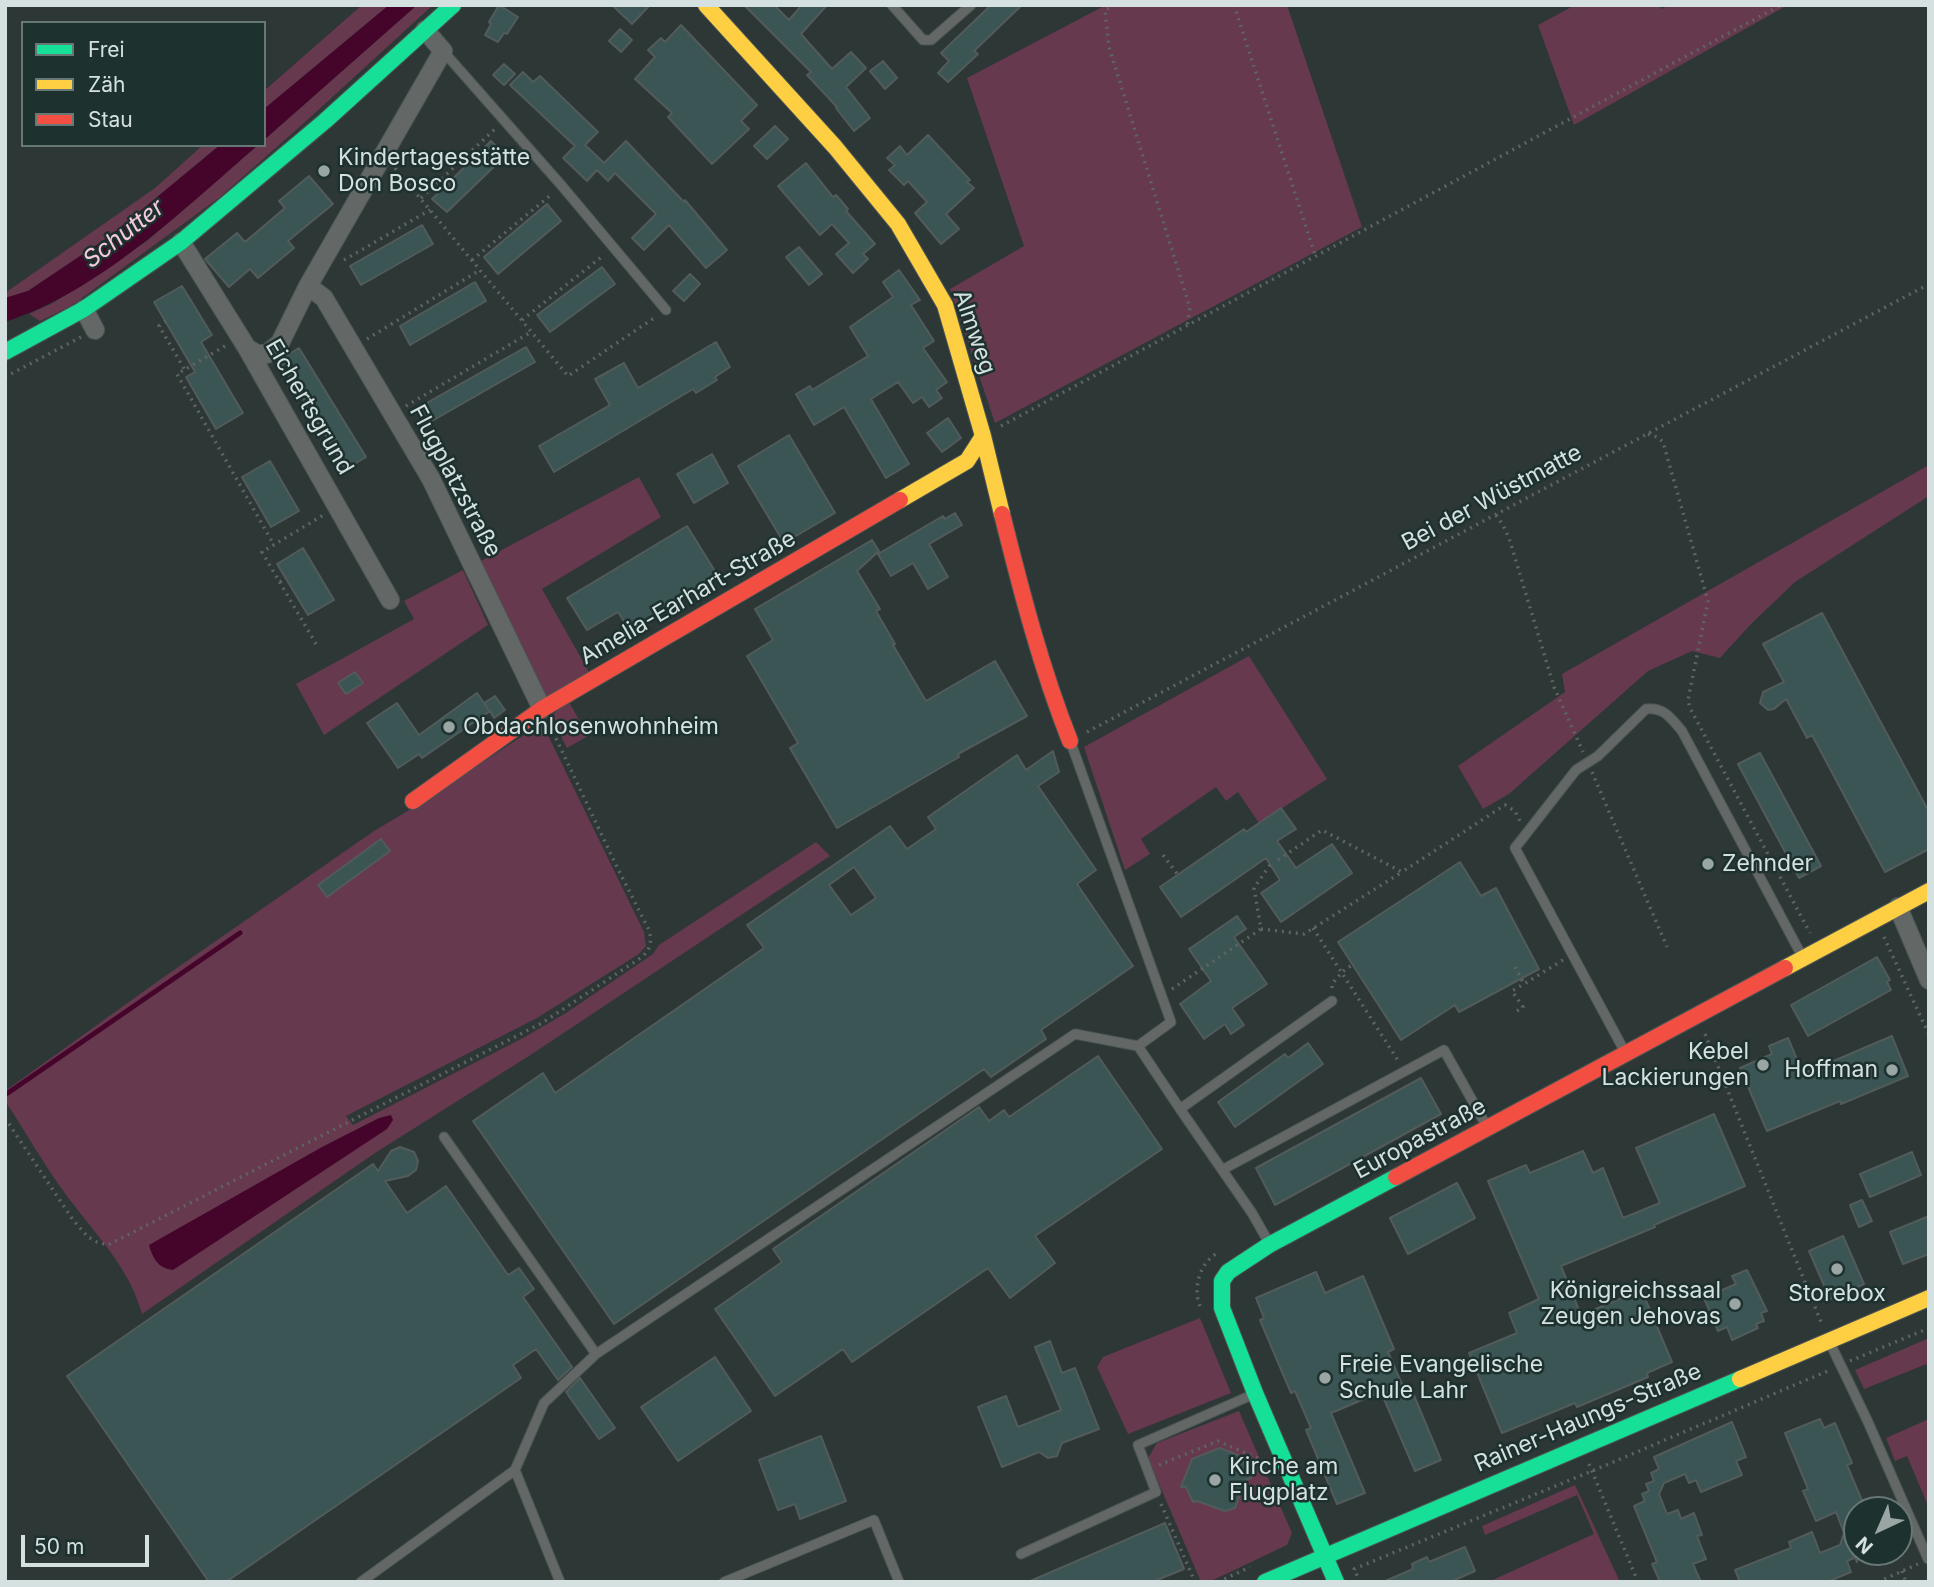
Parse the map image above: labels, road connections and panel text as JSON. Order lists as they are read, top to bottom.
{
  "streets": {
    "street": [
      "Almweg",
      "Eichertsgrund",
      "Flugplatzstraße",
      "Amelia-Earhart-Straße",
      "Europastraße",
      "Rainer-Haungs-Straße"
    ],
    "path": ["Bei der Wüstmatte"]
  },
  "crossings": [
    ["Almweg", "Bei der Wüstmatte"],
    ["Almweg", "Amelia-Earhart-Straße"],
    ["Flugplatzstraße", "Amelia-Earhart-Straße"],
    ["Europastraße", "Rainer-Haungs-Straße"]
  ],
  "water": ["Schutter"],
  "places": [
    "Kindertagesstätte Don Bosco",
    "Obdachlosenwohnheim",
    "Zehnder",
    "Kebel Lackierungen",
    "Hoffman",
    "Storebox",
    "Königreichssaal Zeugen Jehovas",
    "Freie Evangelische Schule Lahr",
    "Kirche am Flugplatz"
  ],
  "legend": ["Frei", "Zäh", "Stau"],
  "scale_bar": "50 m",
  "north": "bottom left"
}
